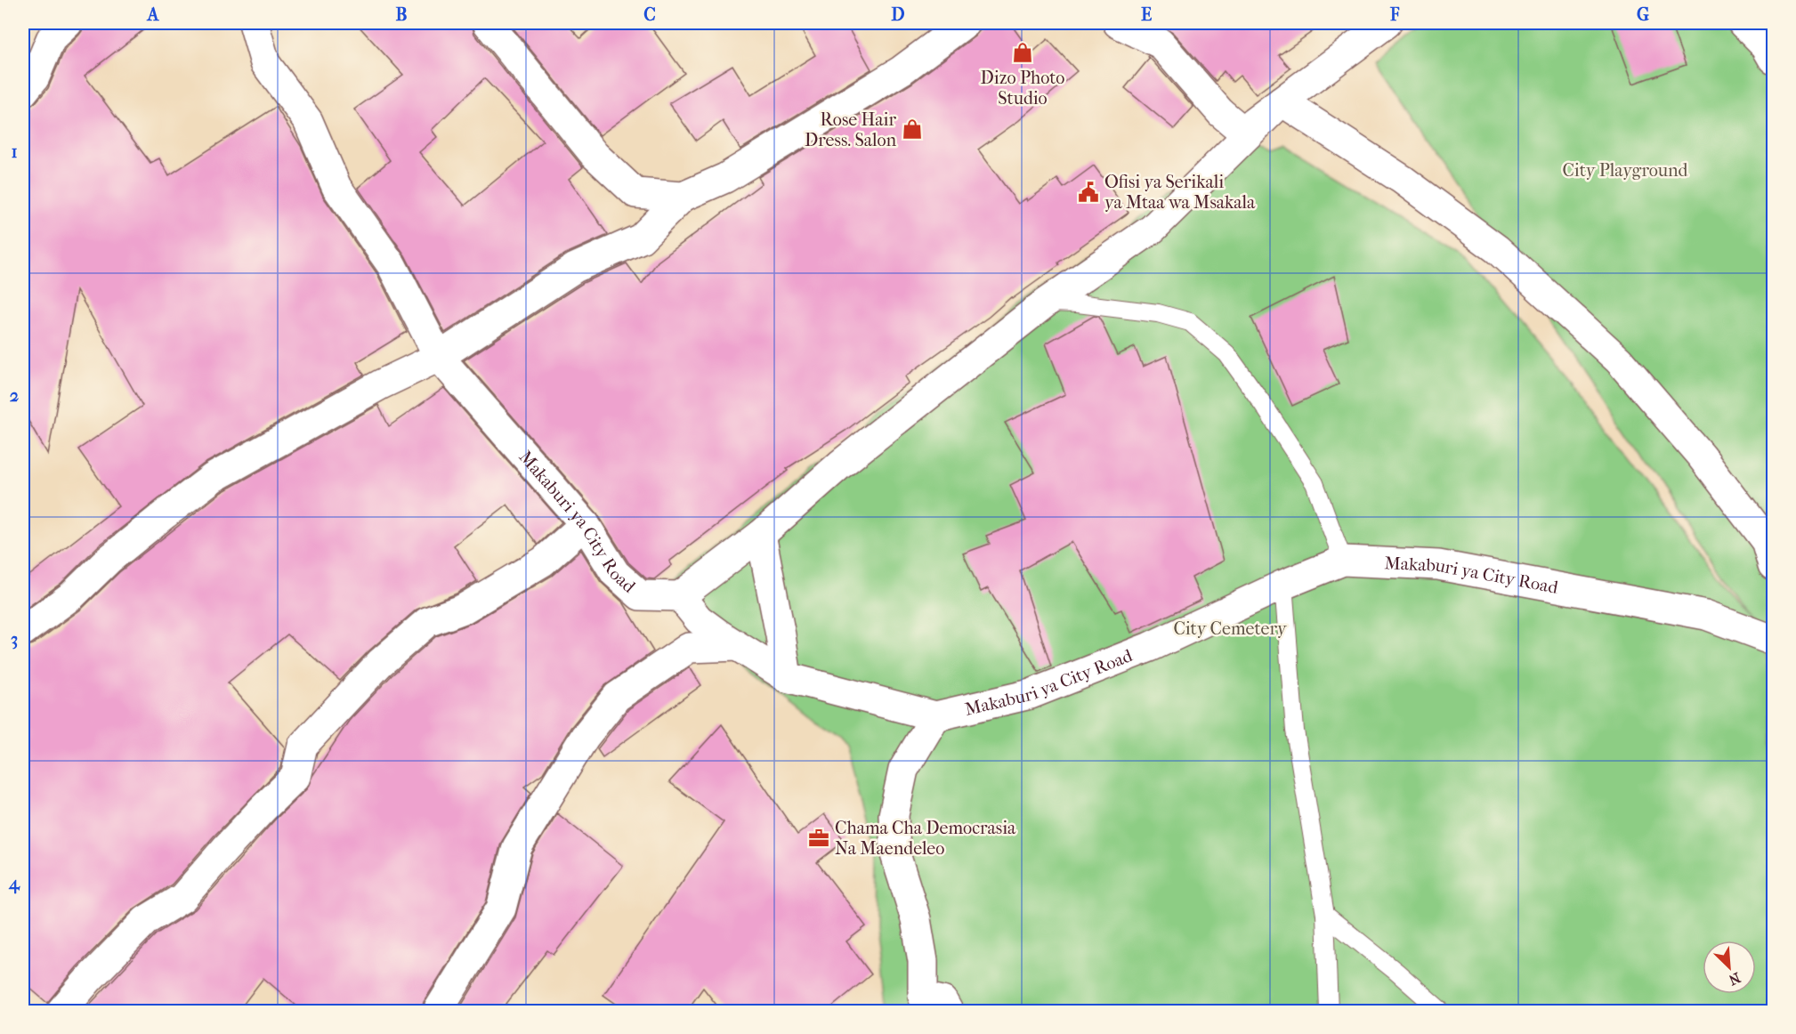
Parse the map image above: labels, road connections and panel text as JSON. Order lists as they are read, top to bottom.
{
  "streets": {
    "street": ["Makaburi ya City Road"]
  },
  "parks": ["City Playground", "City Cemetery"],
  "places": {
    "shop": ["Dizo Photo Studio", "Rose Hair Dress. Salon"],
    "public building": ["Ofisi ya Serikali ya Mtaa wa Msakala"],
    "office": ["Chama Cha Democrasia Na Maendeleo"]
  },
  "north": "bottom right",
  "grid": {
    "columns": [
      "A",
      "B",
      "C",
      "D",
      "E",
      "F",
      "G"
    ],
    "rows": [
      "1",
      "2",
      "3",
      "4"
    ]
  }
}
